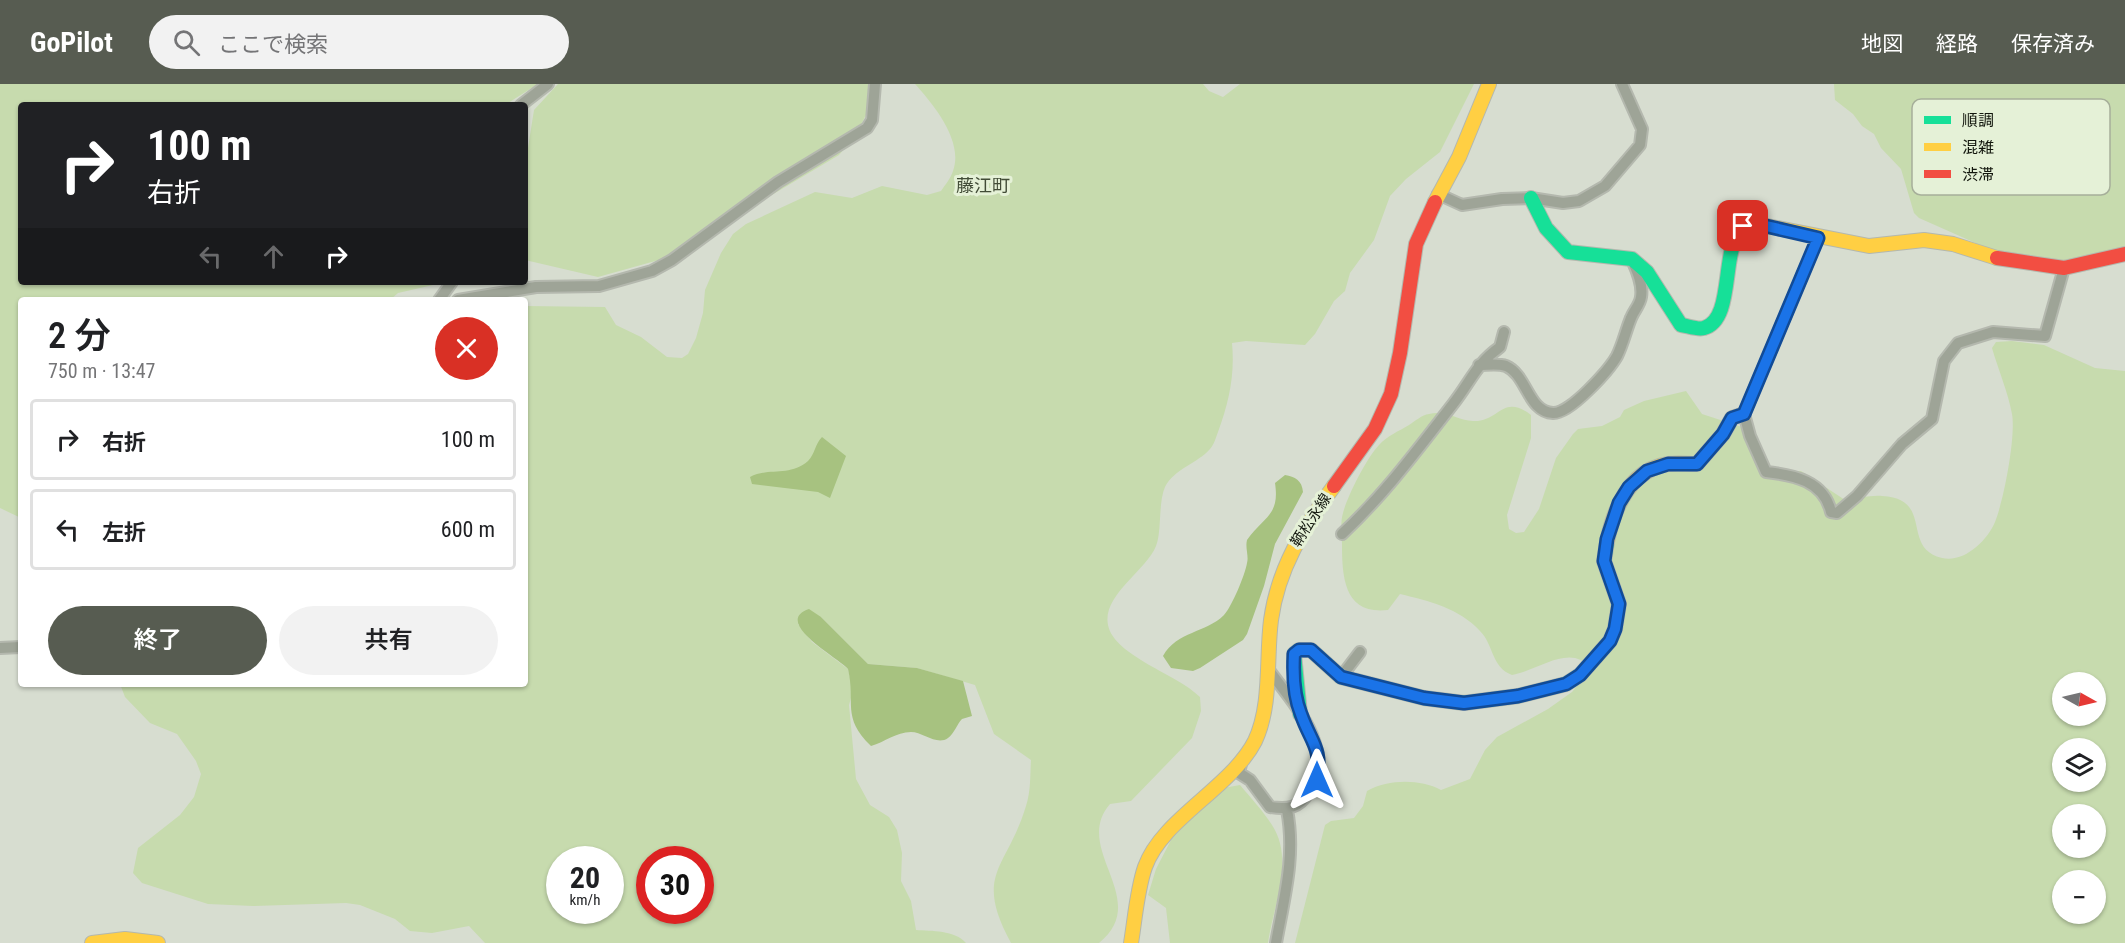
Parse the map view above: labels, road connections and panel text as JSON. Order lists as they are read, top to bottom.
{
  "streets": {
    "street": ["鞆松永線"]
  },
  "districts": ["藤江町"],
  "legend": ["順調", "混雑", "渋滞"],
  "north": "right",
  "page": {
    "header": "GoPilot",
    "search": "ここで検索",
    "nav": ["地図", "経路", "保存済み"],
    "turn": ["100 m", "右折"],
    "heading": ["2 分", "750 m · 13:47"],
    "list": [
      {
        "name": "右折",
        "value": "100 m"
      },
      {
        "name": "左折",
        "value": "600 m"
      }
    ],
    "buttons": ["終了", "共有"],
    "map_buttons": ["+", "−"],
    "speed": "20 km/h",
    "limit": "30"
  }
}
